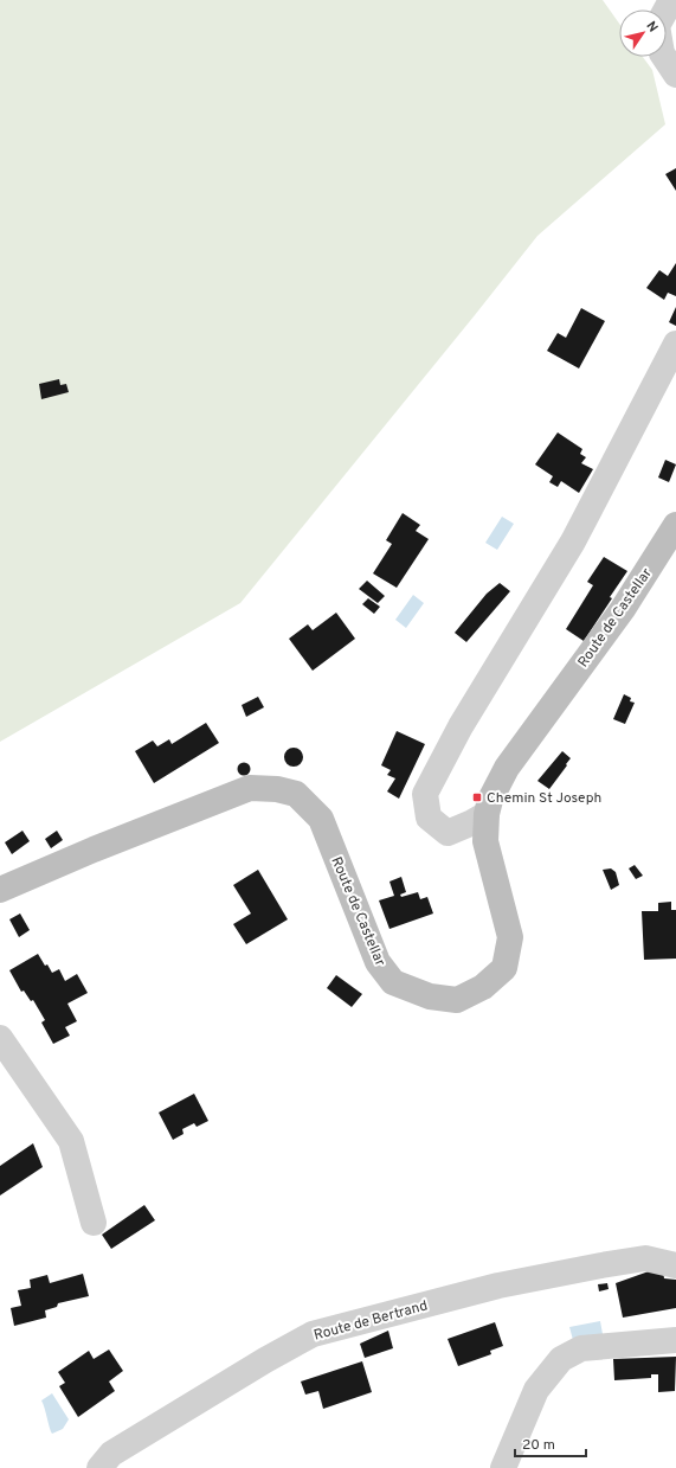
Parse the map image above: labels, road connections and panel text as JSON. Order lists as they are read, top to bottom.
{
  "streets": {
    "street": ["Route de Castellar", "Route de Bertrand"]
  },
  "places": {
    "transit": ["Chemin St Joseph"]
  },
  "scale_bar": "20 m",
  "north": "top right"
}
